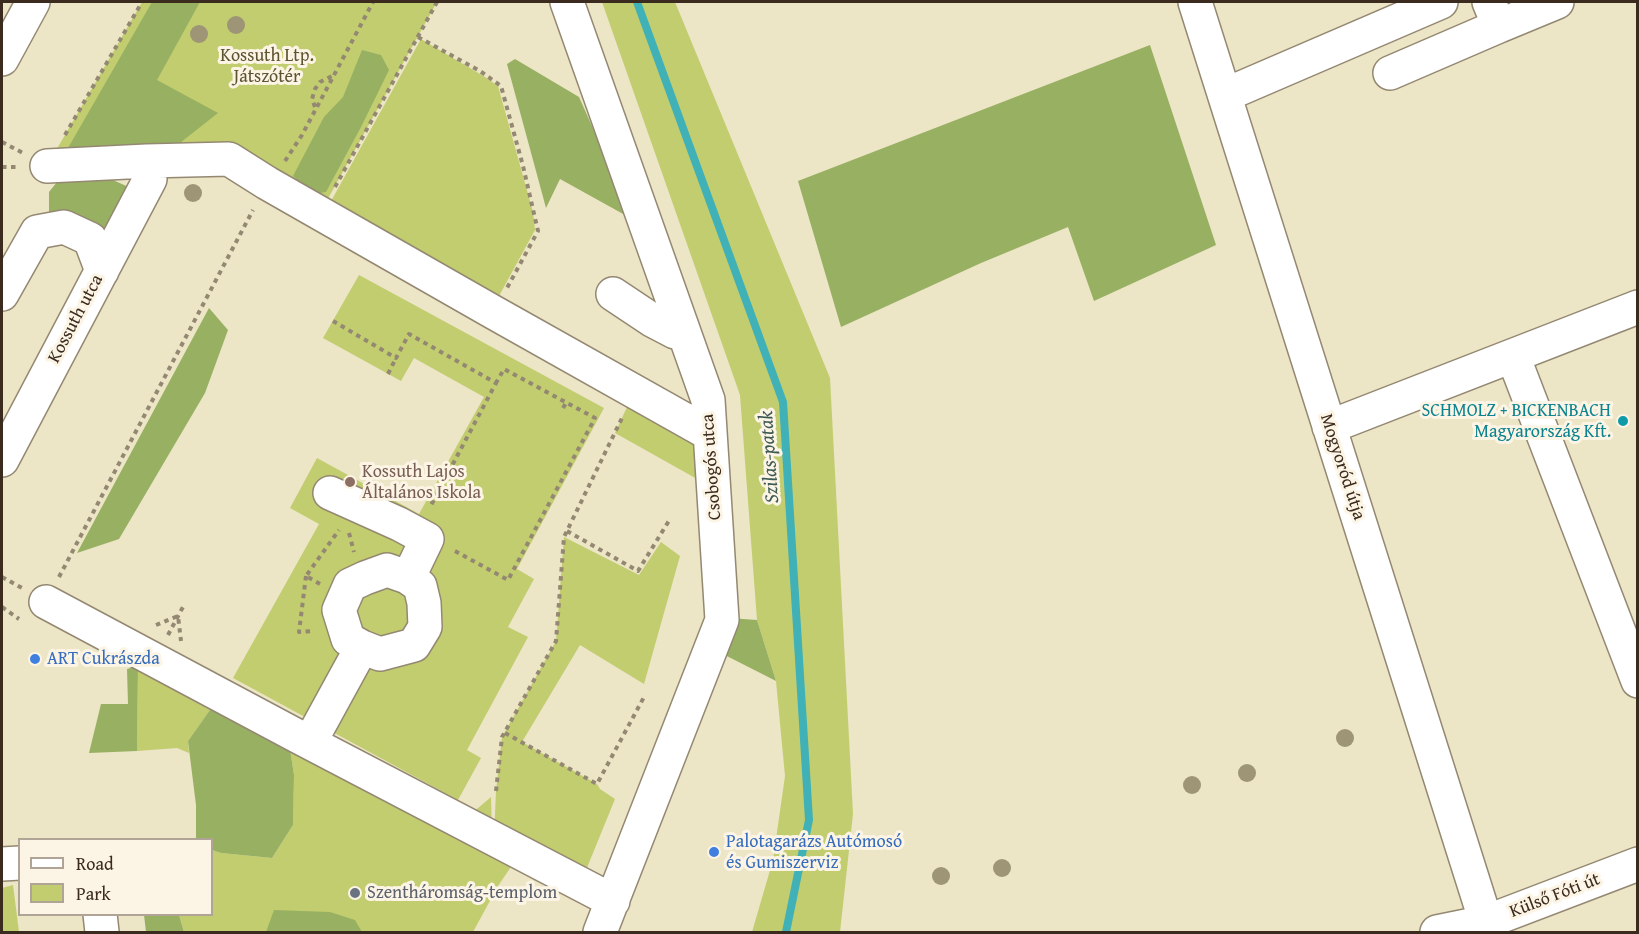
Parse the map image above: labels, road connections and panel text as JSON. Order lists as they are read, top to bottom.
{
  "streets": {
    "street": [
      "Kossuth utca",
      "Csobogós utca",
      "Mogyoród útja",
      "Külső Fóti út"
    ]
  },
  "crossings": [
    ["Mogyoród útja", "Külső Fóti út"]
  ],
  "water": ["Szilas-patak"],
  "parks": ["Kossuth Ltp. Játszótér"],
  "places": [
    "SCHMOLZ + BICKENBACH Magyarország Kft.",
    "Kossuth Lajos Általános Iskola",
    "ART Cukrászda",
    "Palotagarázs Autómosó és Gumiszerviz",
    "Szentháromság-templom"
  ],
  "legend": ["Road", "Park"]
}
